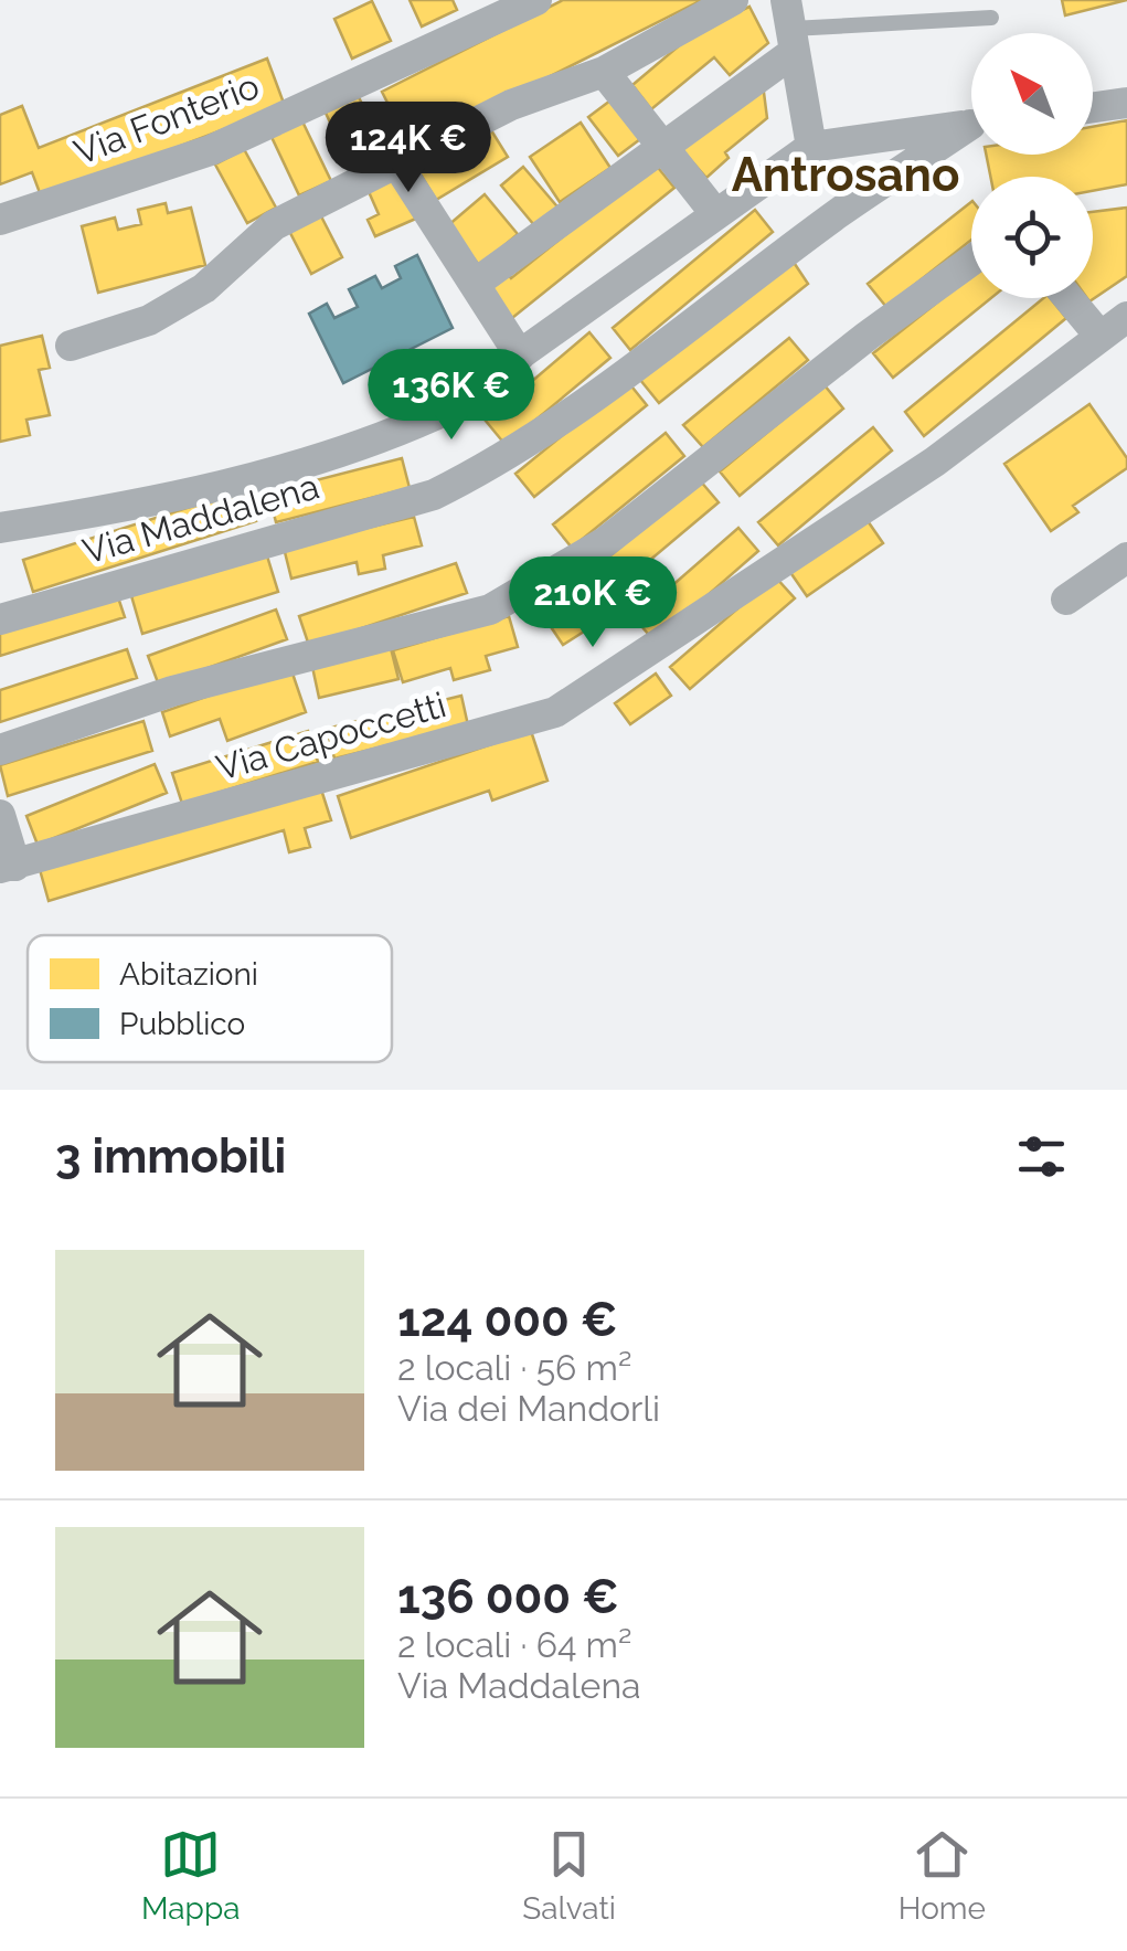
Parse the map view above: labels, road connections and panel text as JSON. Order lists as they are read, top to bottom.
{
  "streets": {
    "street": ["Via Fonterio", "Via Maddalena", "Via Capoccetti"]
  },
  "districts": ["Antrosano"],
  "legend": ["Abitazioni", "Pubblico"],
  "north": "top left",
  "page": {
    "price": ["124K €", "136K €", "210K €"],
    "heading": "3 immobili",
    "list": [
      {
        "name": "124 000 €",
        "note": "2 locali · 56 m² · Via dei Mandorli"
      },
      {
        "name": "136 000 €",
        "note": "2 locali · 64 m² · Via Maddalena"
      }
    ],
    "tabs": ["Mappa", "Salvati", "Home"]
  }
}
